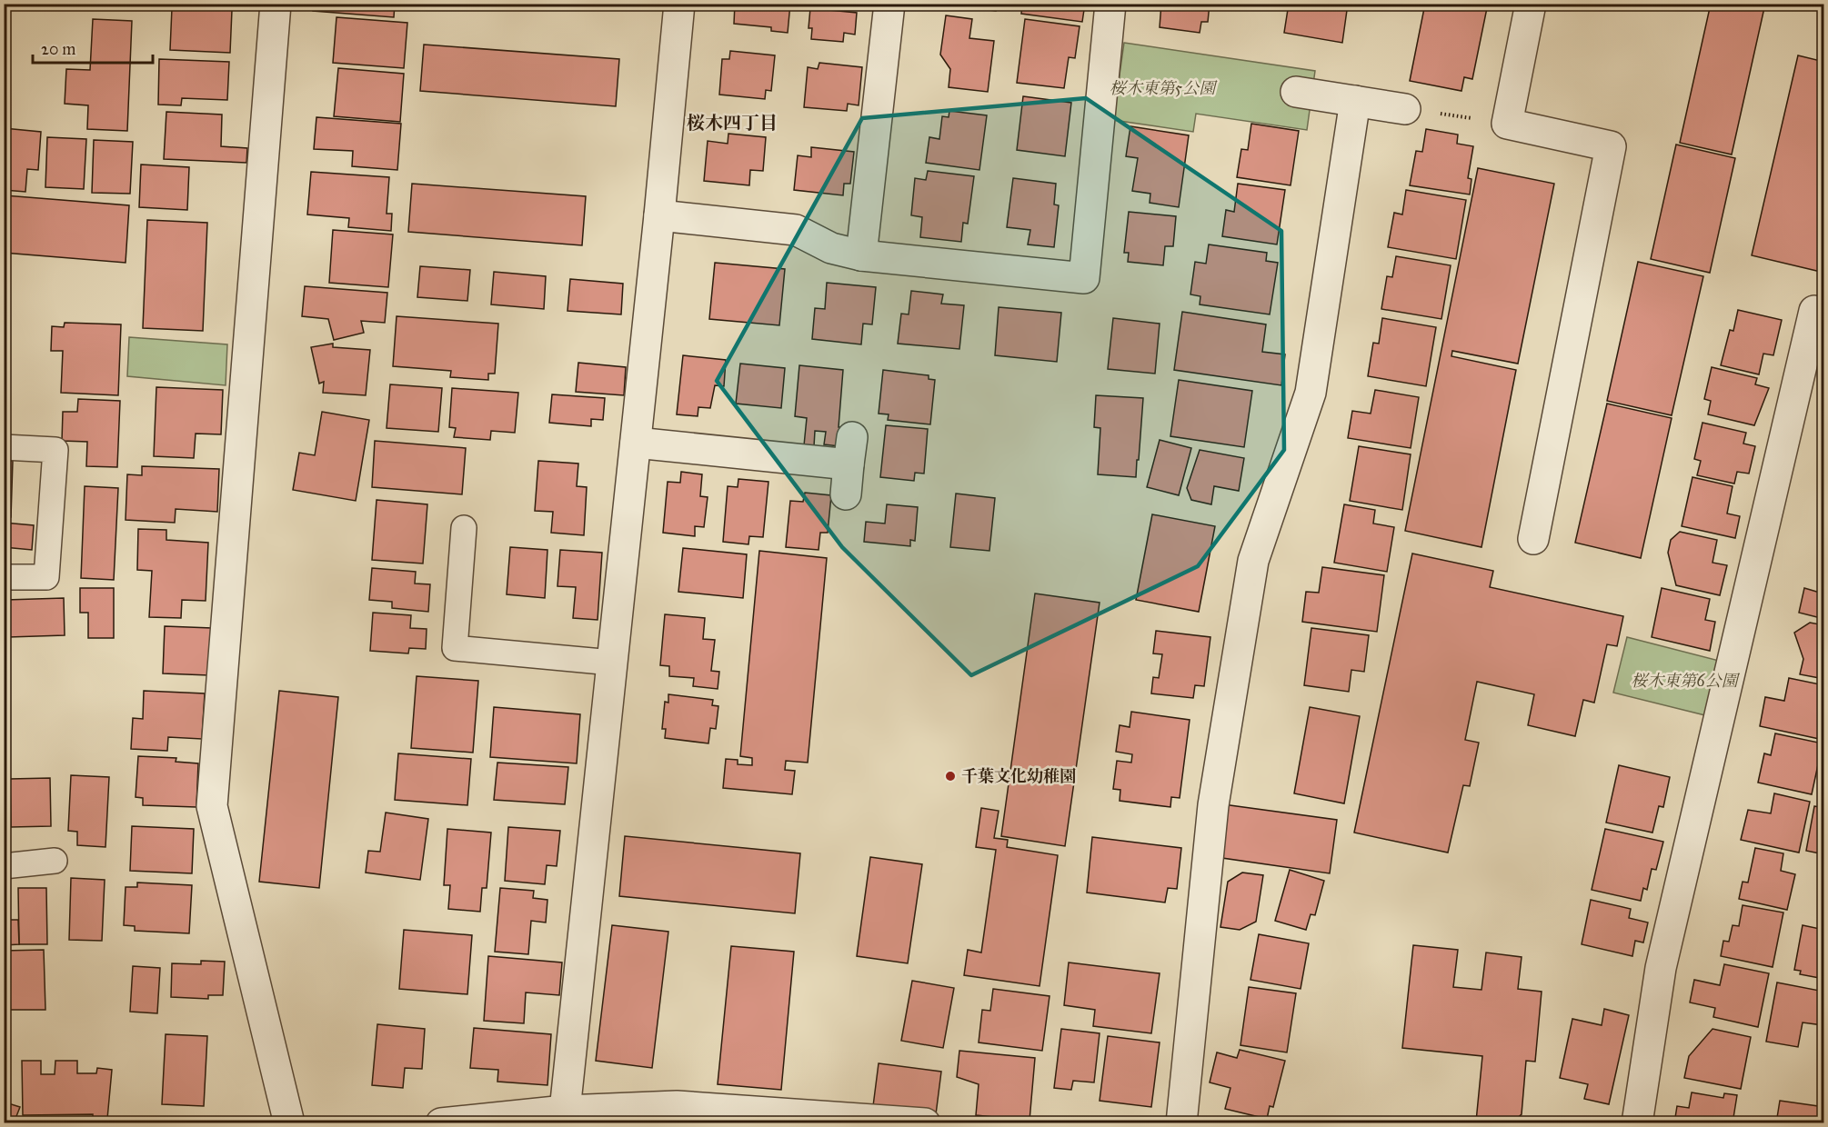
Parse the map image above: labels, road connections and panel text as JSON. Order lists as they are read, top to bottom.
{
  "districts": ["桜木四丁目"],
  "parks": ["桜木東第5公園", "桜木東第6公園"],
  "places": ["千葉文化幼稚園"],
  "scale_bar": "20 m"
}
